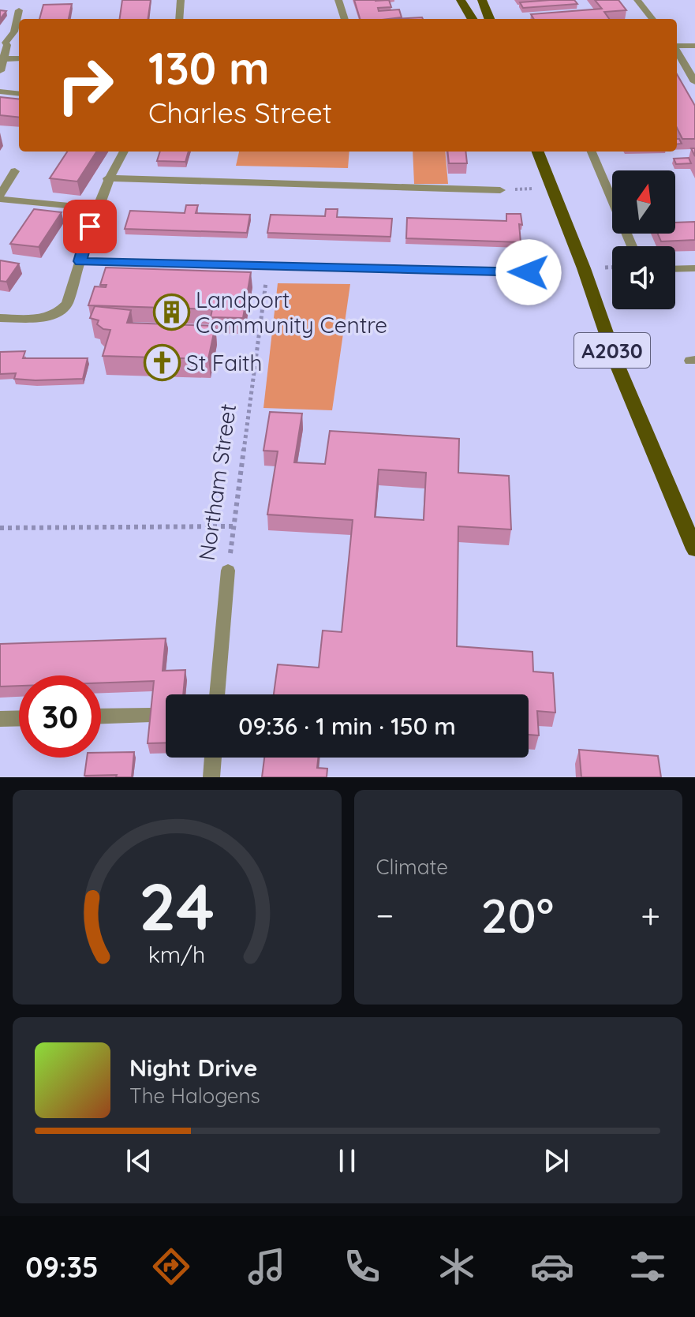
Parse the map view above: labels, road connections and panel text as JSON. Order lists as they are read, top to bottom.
{
  "streets": {
    "main road": ["A2030"],
    "street": ["Northam Street"]
  },
  "places": {
    "building": ["Landport Community Centre"],
    "church": ["St Faith"]
  },
  "north": "top",
  "page": {
    "turn": ["130 m", "Charles Street"],
    "limit": "30",
    "trip": "09:36 · 1 min · 150 m",
    "tile": "Climate",
    "heat": ["−", "20°", "+"],
    "song": ["Night Drive", "The Halogens"],
    "tabs": "09:35",
    "gauge": ["24", "km/h"]
  }
}
